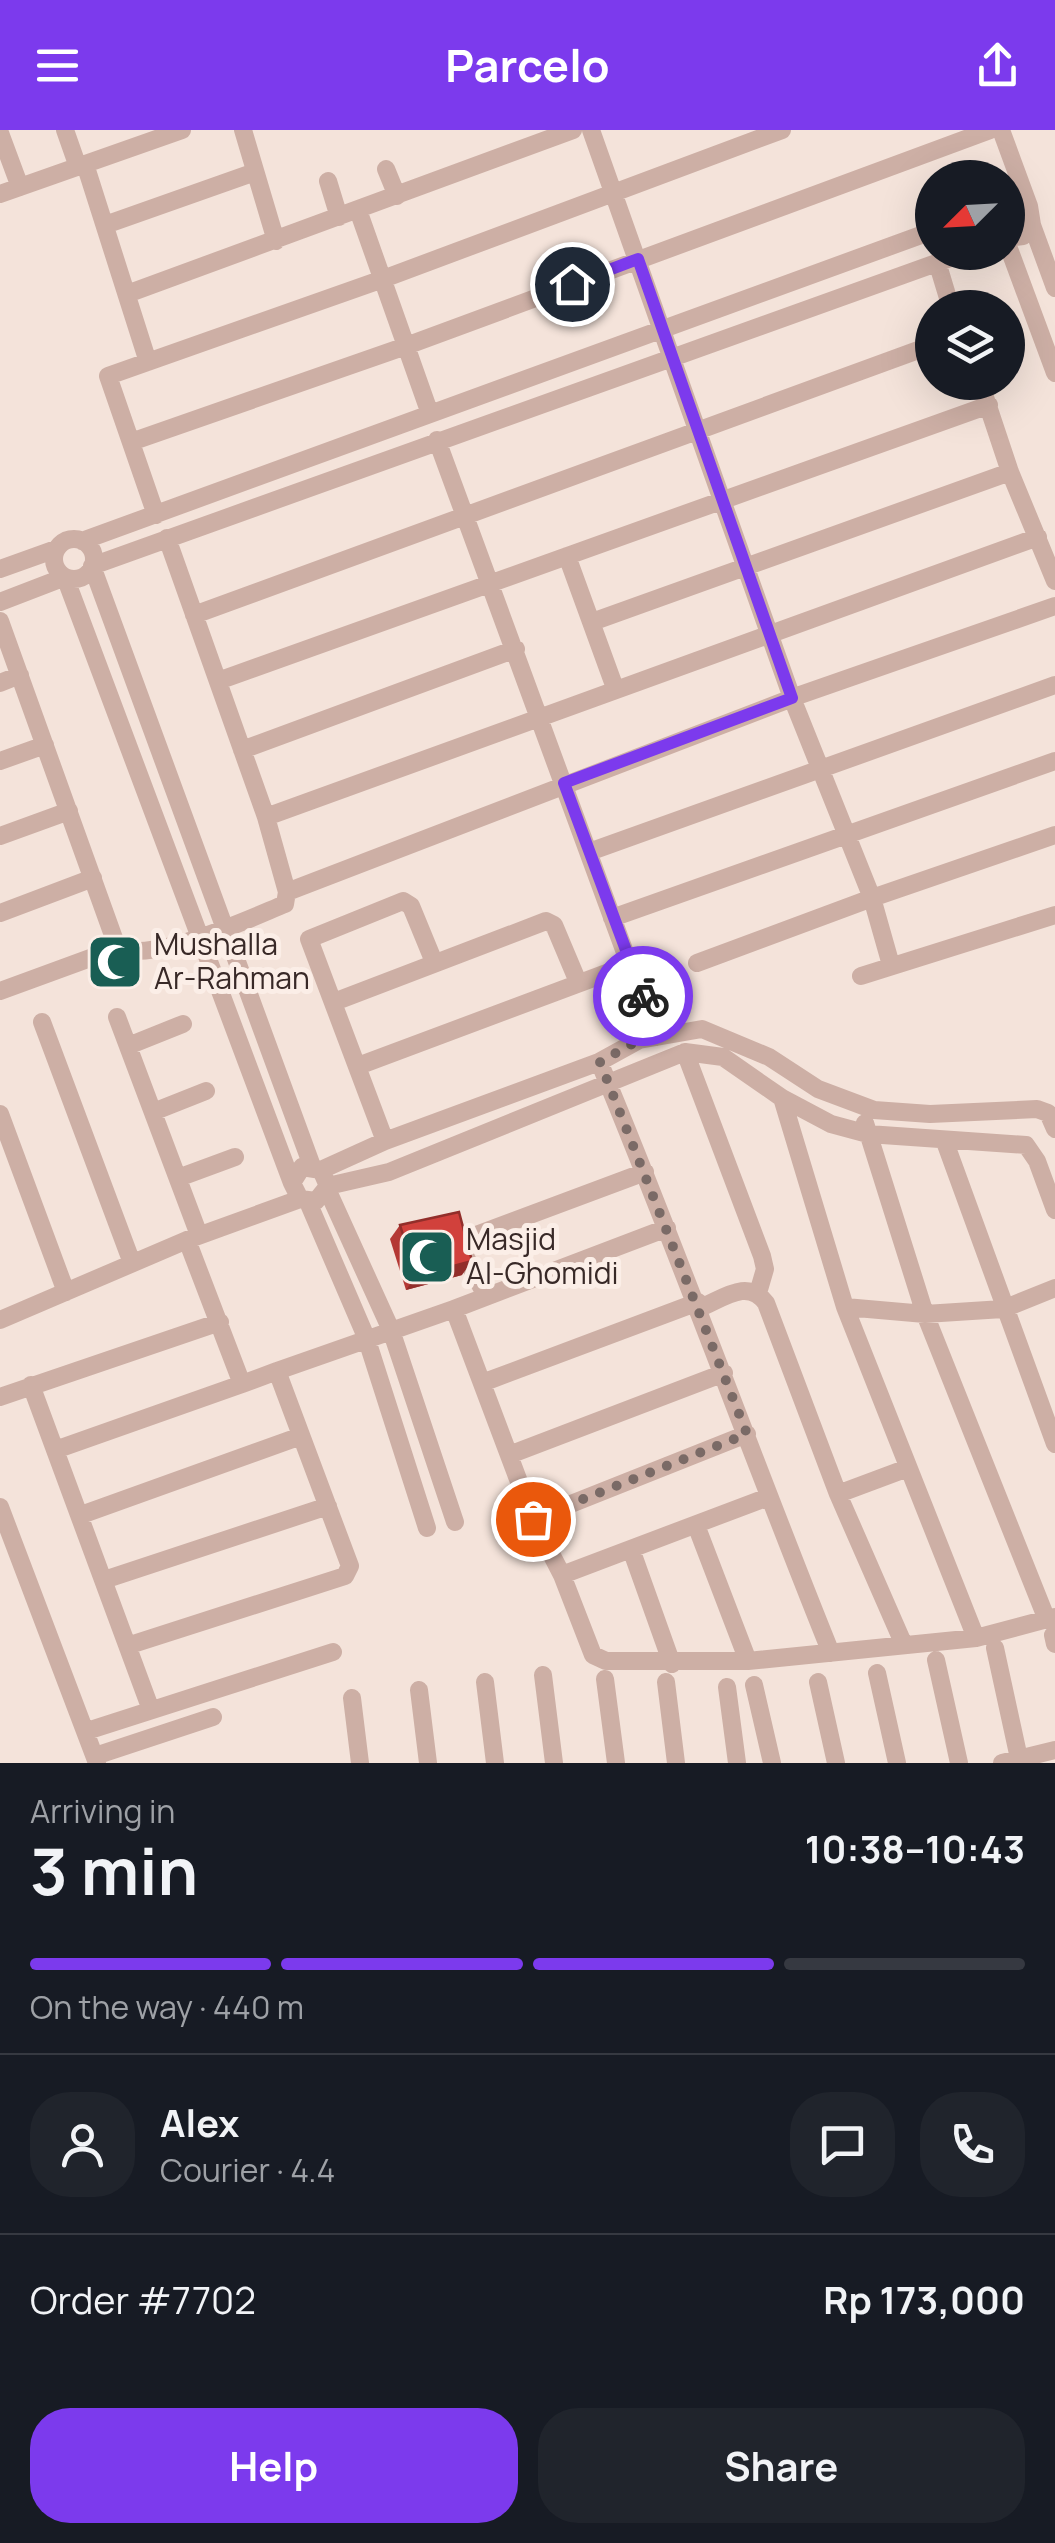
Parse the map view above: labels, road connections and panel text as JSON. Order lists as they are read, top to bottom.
{
  "places": {
    "mosque": ["Mushalla Ar-Rahman", "Masjid Al-Ghomidi"]
  },
  "north": "bottom left",
  "page": {
    "header": "Parcelo",
    "heading": ["3 min", "Arriving in", "10:38–10:43"],
    "panel": [
      "Alex",
      "Courier · 4.4",
      "Order #7702",
      "Rp 173,000"
    ],
    "bar": "On the way · 440 m",
    "buttons": ["Help", "Share"]
  }
}
